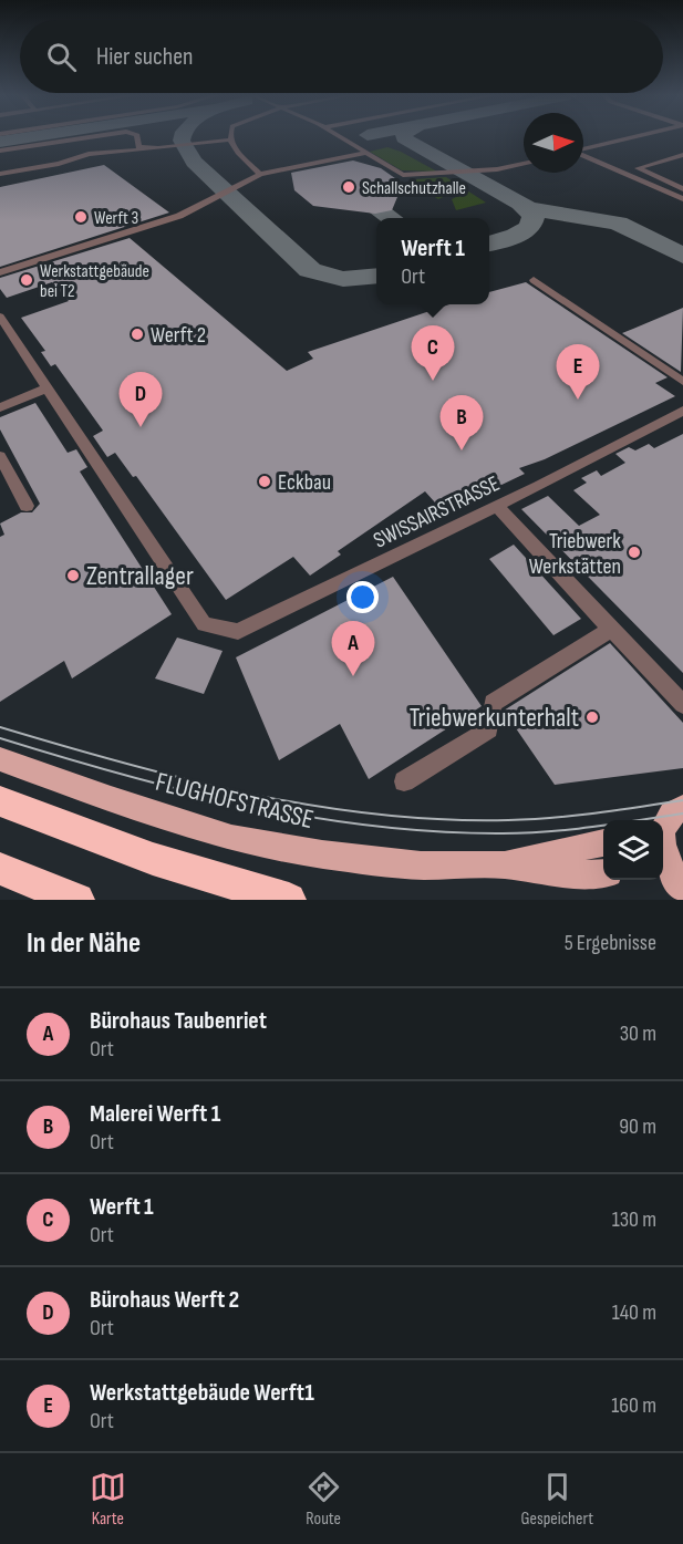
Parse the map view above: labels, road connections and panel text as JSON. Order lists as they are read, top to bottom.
{
  "streets": {
    "main road": ["FLUGHOFSTRASSE"],
    "lane": ["SWISSAIRSTRASSE"]
  },
  "places": [
    "Schallschutzhalle",
    "Werft 3",
    "Werkstattgebäude bei T2",
    "Werft 2",
    "Eckbau",
    "Triebwerk Werkstätten",
    "Zentrallager",
    "Triebwerkunterhalt"
  ],
  "north": "right",
  "page": {
    "search": "Hier suchen",
    "popup": ["Werft 1", "Ort"],
    "pins": [
      "C",
      "E",
      "D",
      "B",
      "A"
    ],
    "heading": ["In der Nähe", "5 Ergebnisse"],
    "list": [
      {
        "mark": "A",
        "name": "Bürohaus Taubenriet",
        "note": "Ort",
        "value": "30 m"
      },
      {
        "mark": "B",
        "name": "Malerei Werft 1",
        "note": "Ort",
        "value": "90 m"
      },
      {
        "mark": "C",
        "name": "Werft 1",
        "note": "Ort",
        "value": "130 m"
      },
      {
        "mark": "D",
        "name": "Bürohaus Werft 2",
        "note": "Ort",
        "value": "140 m"
      },
      {
        "mark": "E",
        "name": "Werkstattgebäude Werft1",
        "note": "Ort",
        "value": "160 m"
      }
    ],
    "nav": ["Karte", "Route", "Gespeichert"]
  }
}
